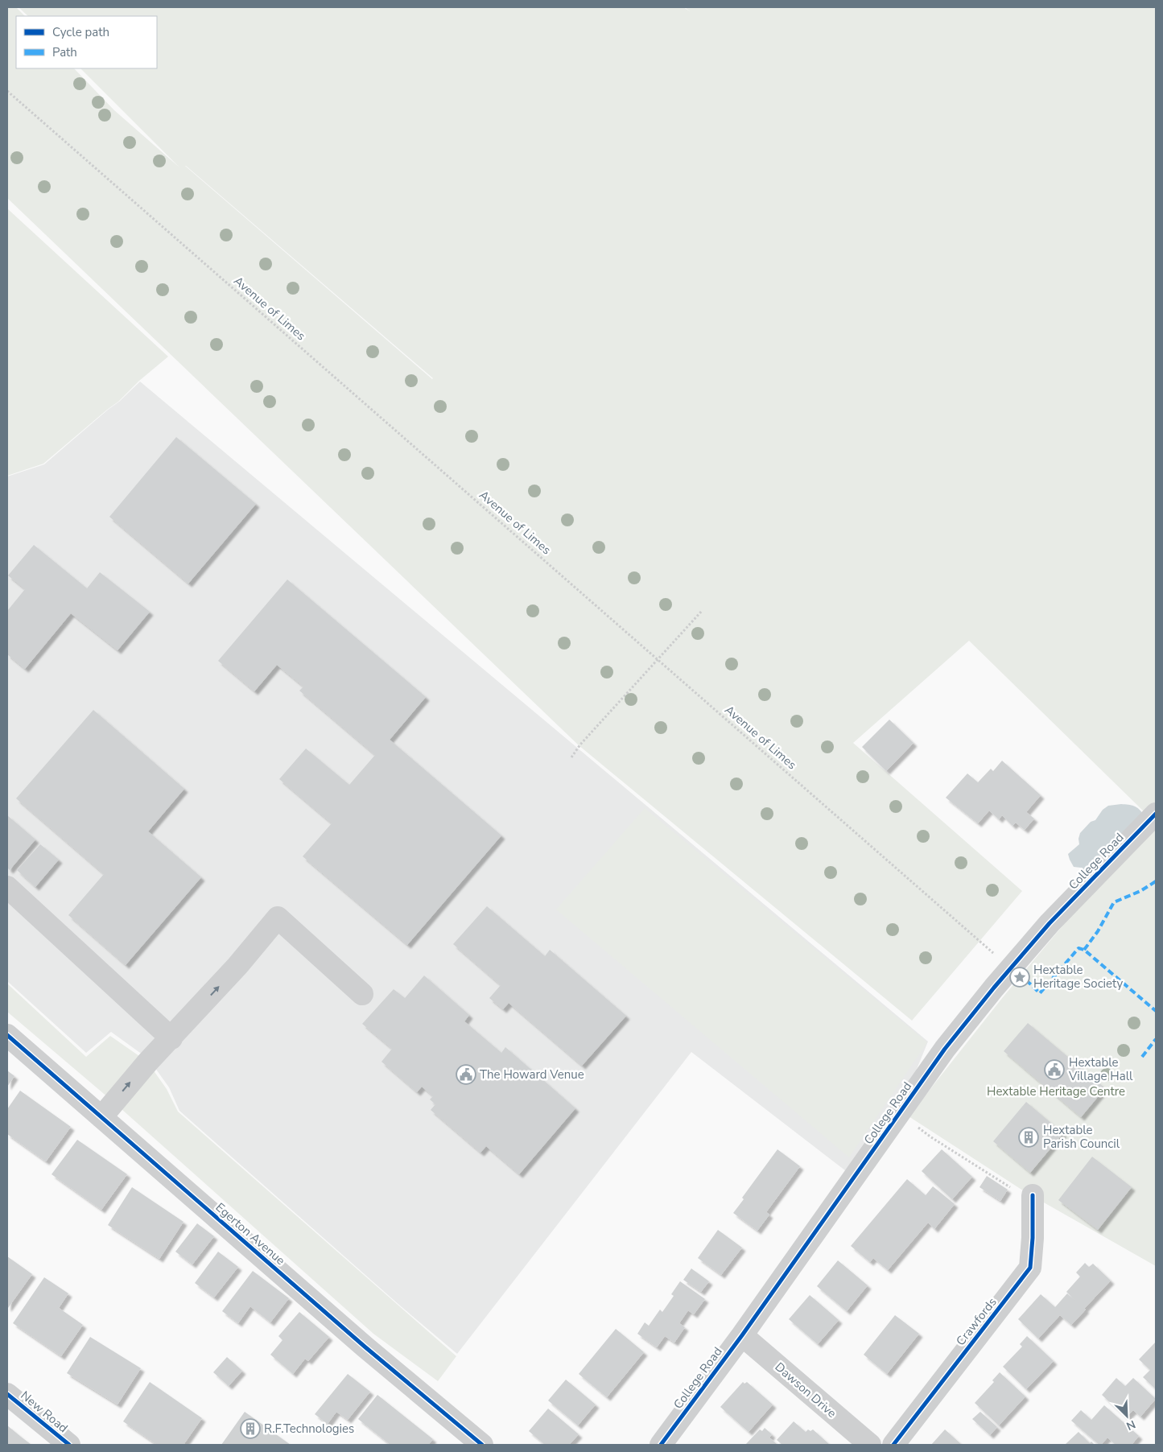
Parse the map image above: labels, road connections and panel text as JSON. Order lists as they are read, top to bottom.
{
  "streets": {
    "street": [
      "College Road",
      "Egerton Avenue",
      "Crawfords",
      "Dawson Drive",
      "New Road"
    ],
    "path": ["Avenue of Limes"]
  },
  "crossings": [
    ["Avenue of Limes", "College Road"],
    ["College Road", "Dawson Drive"]
  ],
  "parks": ["Hextable Heritage Centre"],
  "places": {
    "place": ["Hextable Heritage Society"],
    "public building": ["Hextable Village Hall", "The Howard Venue"],
    "building": ["Hextable Parish Council", "R.F.Technologies"]
  },
  "legend": ["Cycle path", "Path"],
  "north": "bottom right"
}
